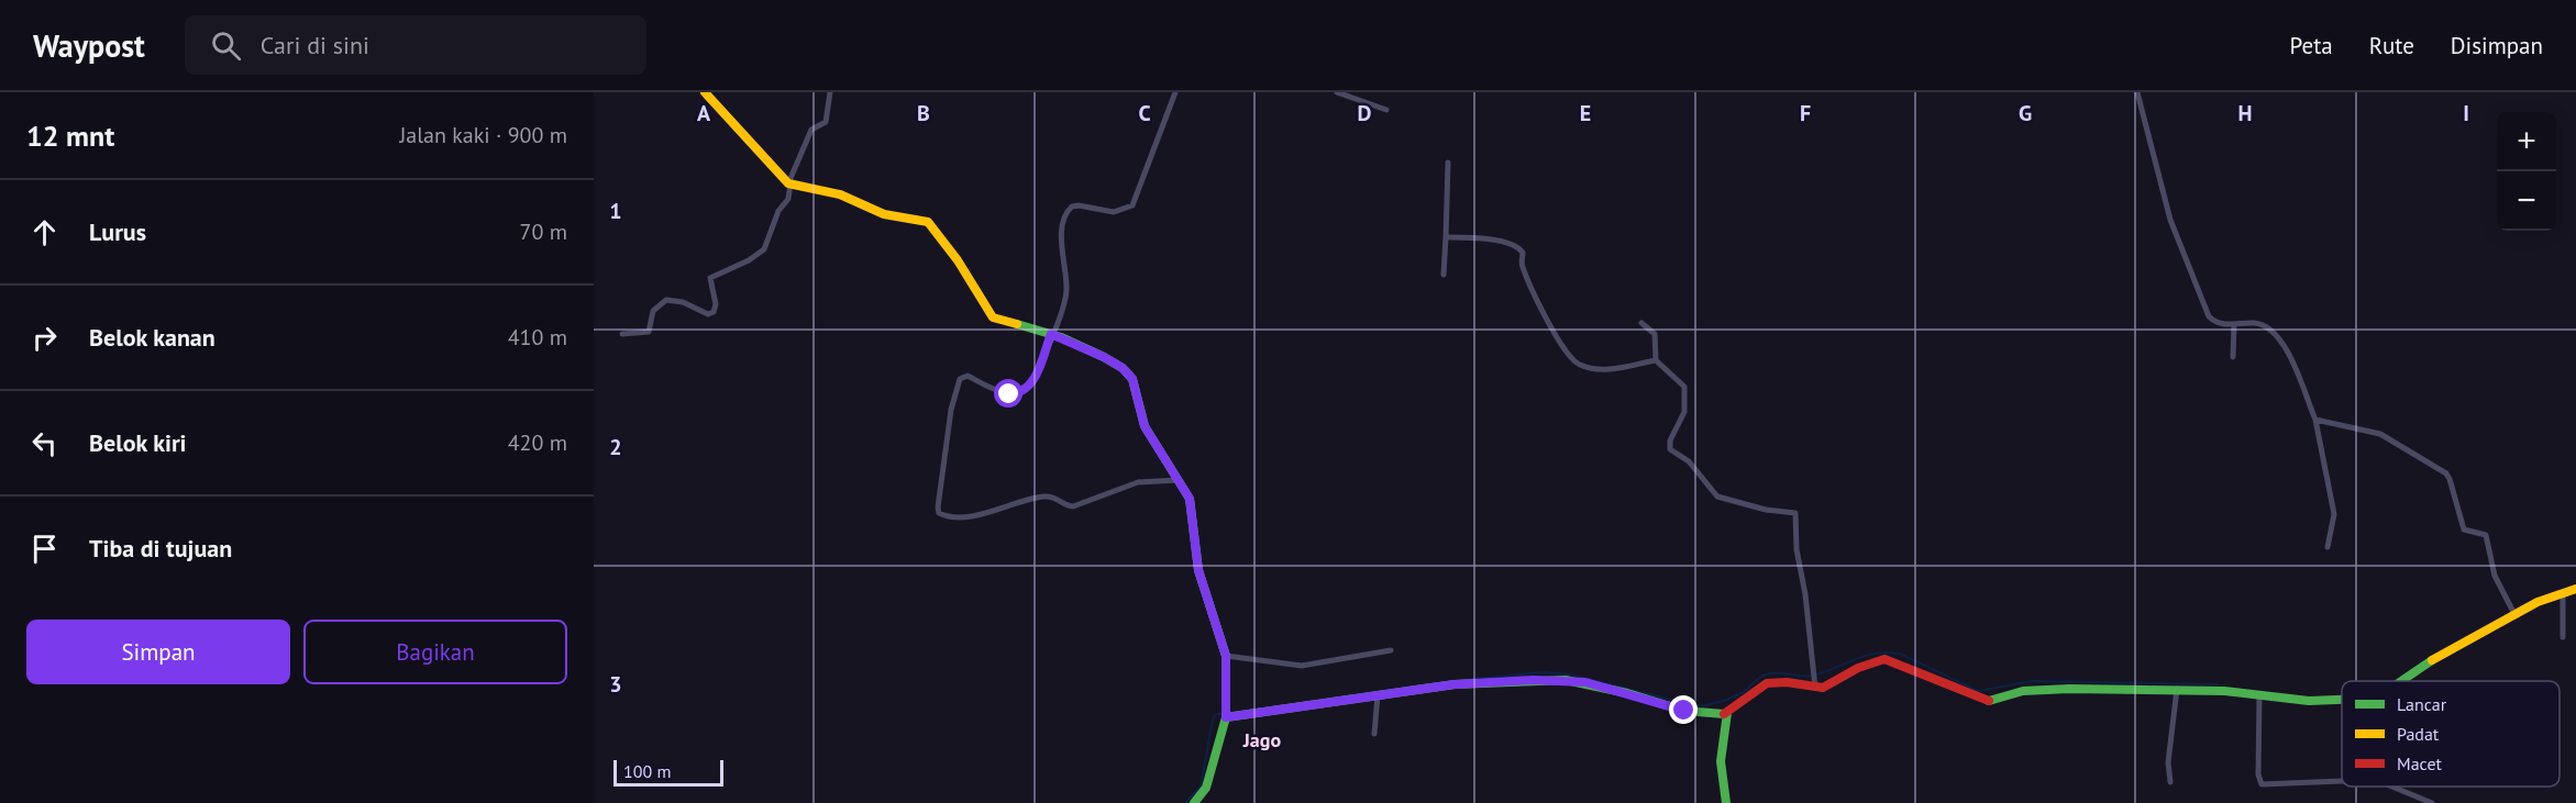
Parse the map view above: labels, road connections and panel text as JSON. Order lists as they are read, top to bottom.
{
  "districts": ["Jago"],
  "legend": ["Lancar", "Padat", "Macet"],
  "scale_bar": "100 m",
  "page": {
    "header": "Waypost",
    "search": "Cari di sini",
    "nav": ["Peta", "Rute", "Disimpan"],
    "heading": ["12 mnt", "Jalan kaki · 900 m"],
    "map_buttons": ["+", "−"],
    "list": [
      ["Lurus", "70 m"],
      ["Belok kanan", "410 m"],
      ["Belok kiri", "420 m"],
      "Tiba di tujuan"
    ],
    "buttons": ["Simpan", "Bagikan"],
    "scale": "100 m"
  },
  "grid": {
    "columns": [
      "A",
      "B",
      "C",
      "D",
      "E",
      "F",
      "G",
      "H",
      "I"
    ],
    "rows": ["1", "2", "3"]
  }
}
